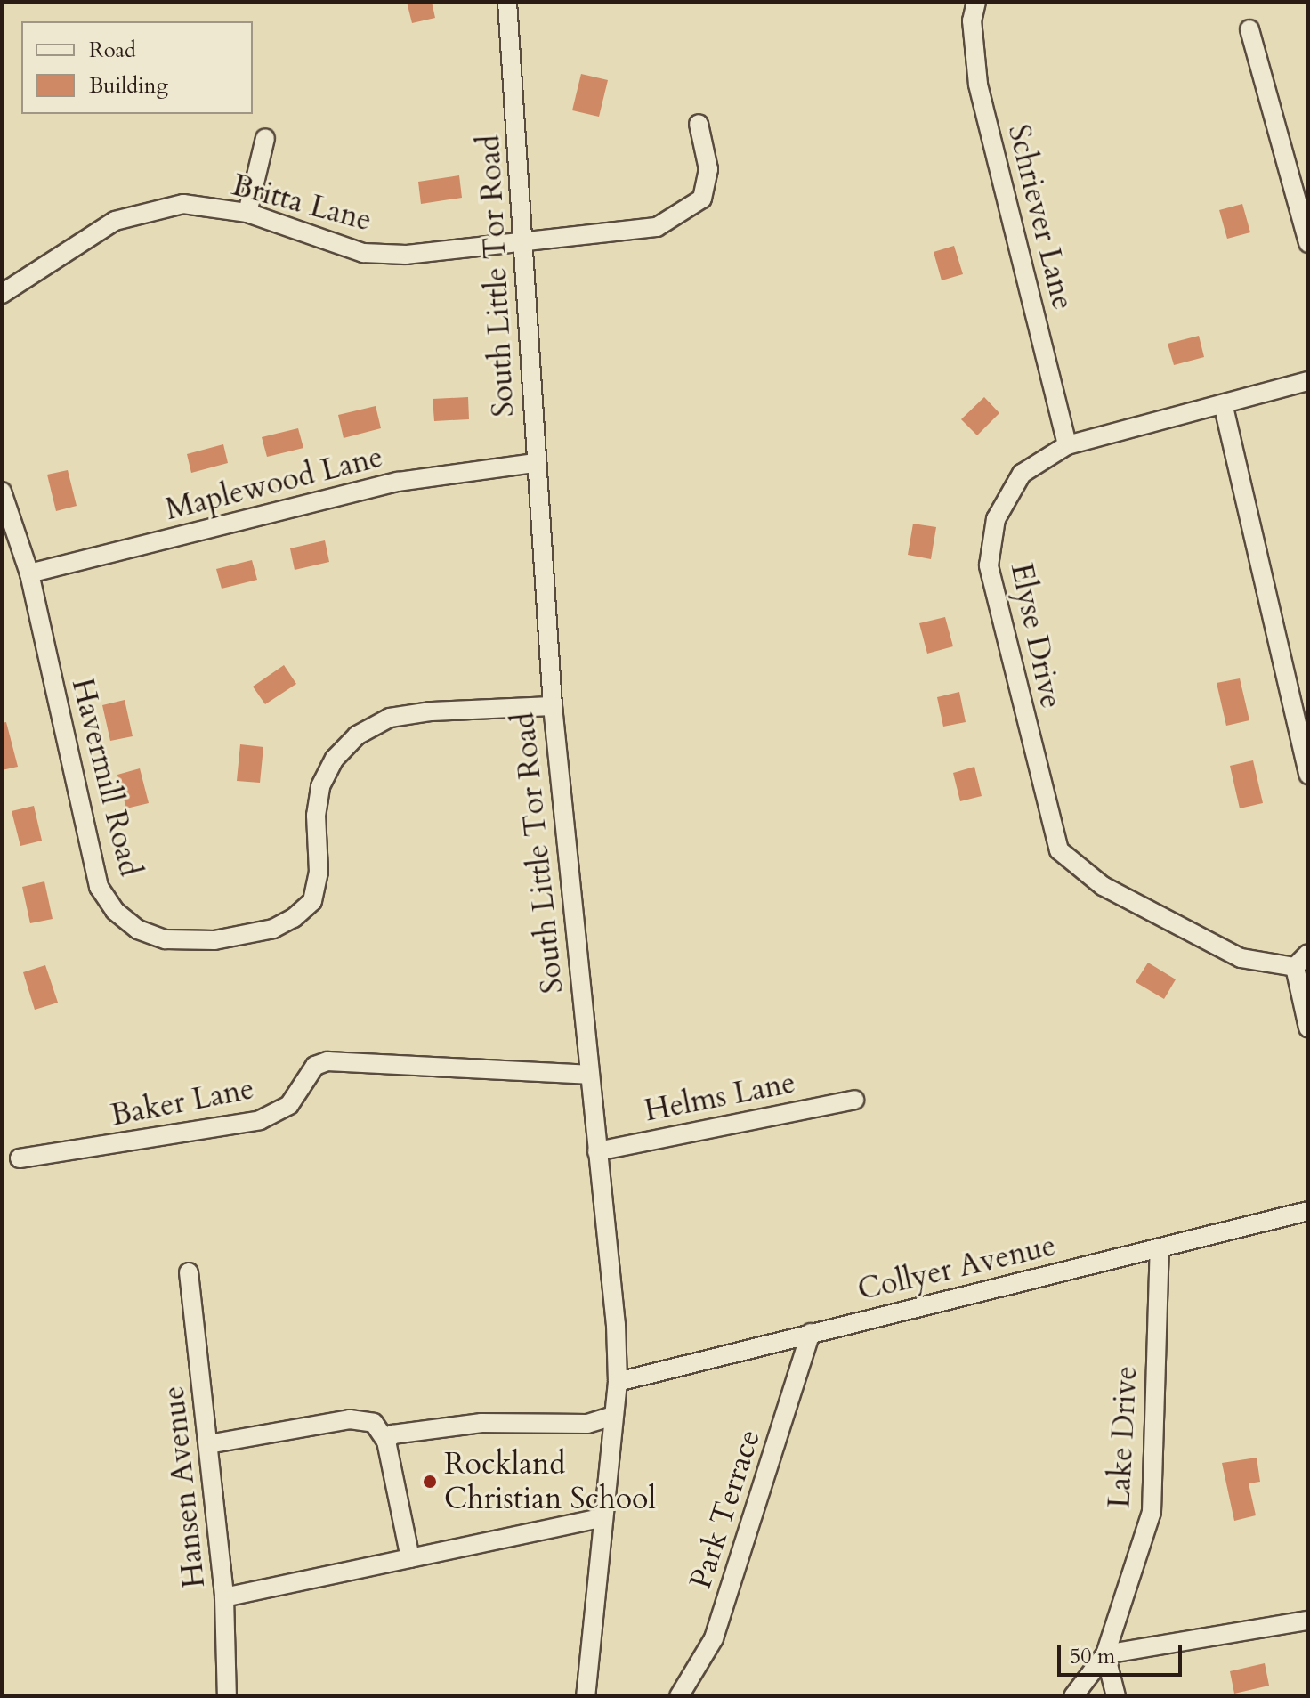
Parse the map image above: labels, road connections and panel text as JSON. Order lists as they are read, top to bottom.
{
  "streets": {
    "street": [
      "Britta Lane",
      "Schriever Lane",
      "South Little Tor Road",
      "Maplewood Lane",
      "Elyse Drive",
      "Havermill Road",
      "Helms Lane",
      "Baker Lane",
      "Collyer Avenue",
      "Lake Drive",
      "Hansen Avenue",
      "Park Terrace"
    ]
  },
  "crossings": [
    ["Britta Lane", "South Little Tor Road"],
    ["Schriever Lane", "Elyse Drive"],
    ["South Little Tor Road", "Maplewood Lane"],
    ["South Little Tor Road", "Havermill Road"],
    ["South Little Tor Road", "Helms Lane"],
    ["South Little Tor Road", "Baker Lane"],
    ["South Little Tor Road", "Collyer Avenue"],
    ["Maplewood Lane", "Havermill Road"],
    ["Collyer Avenue", "Lake Drive"],
    ["Collyer Avenue", "Park Terrace"]
  ],
  "places": ["Rockland Christian School"],
  "legend": ["Road", "Building"],
  "scale_bar": "50 m"
}
